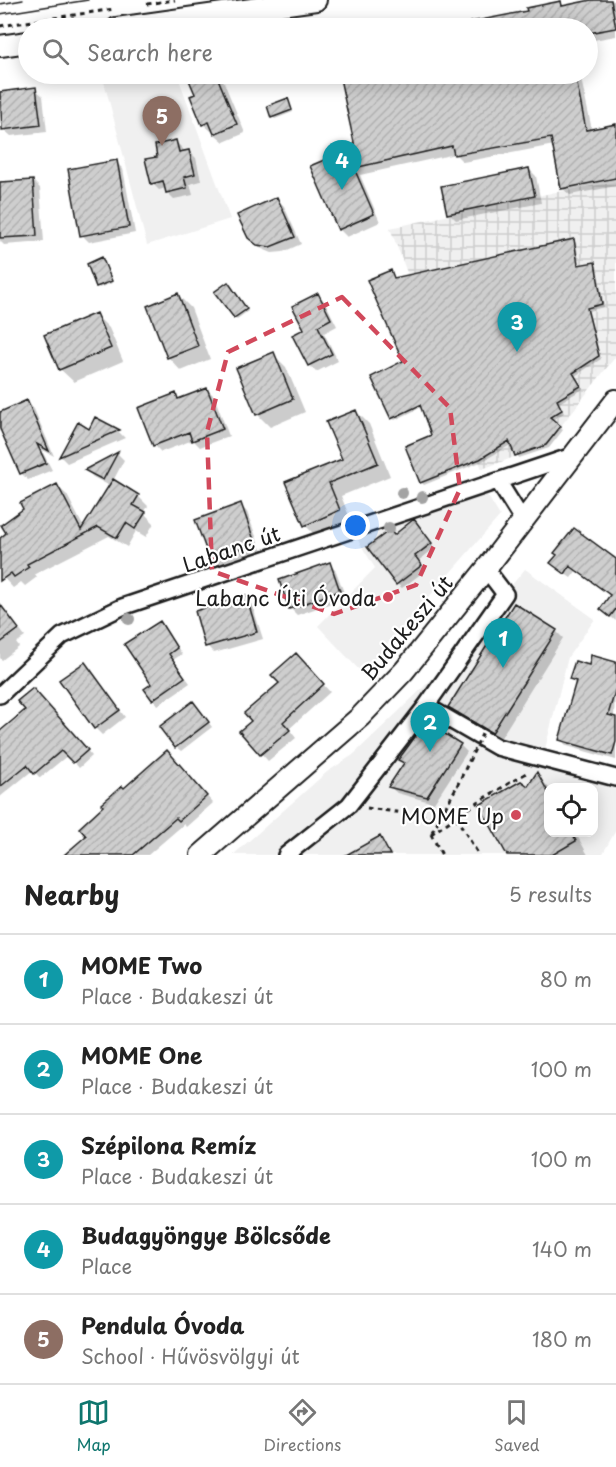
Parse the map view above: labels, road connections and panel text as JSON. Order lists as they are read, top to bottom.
{
  "streets": {
    "main road": ["Budakeszi út"],
    "street": ["Labanc út"]
  },
  "crossings": [
    ["Labanc út", "Budakeszi út"]
  ],
  "places": ["Labanc Úti Óvoda", "MOME Up"],
  "page": {
    "search": "Search here",
    "pins": [
      "5",
      "4",
      "3",
      "1",
      "2"
    ],
    "heading": ["Nearby", "5 results"],
    "list": [
      {
        "mark": "1",
        "name": "MOME Two",
        "note": "Place · Budakeszi út",
        "value": "80 m"
      },
      {
        "mark": "2",
        "name": "MOME One",
        "note": "Place · Budakeszi út",
        "value": "100 m"
      },
      {
        "mark": "3",
        "name": "Szépilona Remíz",
        "note": "Place · Budakeszi út",
        "value": "100 m"
      },
      {
        "mark": "4",
        "name": "Budagyöngye Bölcsőde",
        "note": "Place",
        "value": "140 m"
      },
      {
        "mark": "5",
        "name": "Pendula Óvoda",
        "note": "School · Hűvösvölgyi út",
        "value": "180 m"
      }
    ],
    "nav": ["Map", "Directions", "Saved"]
  }
}
